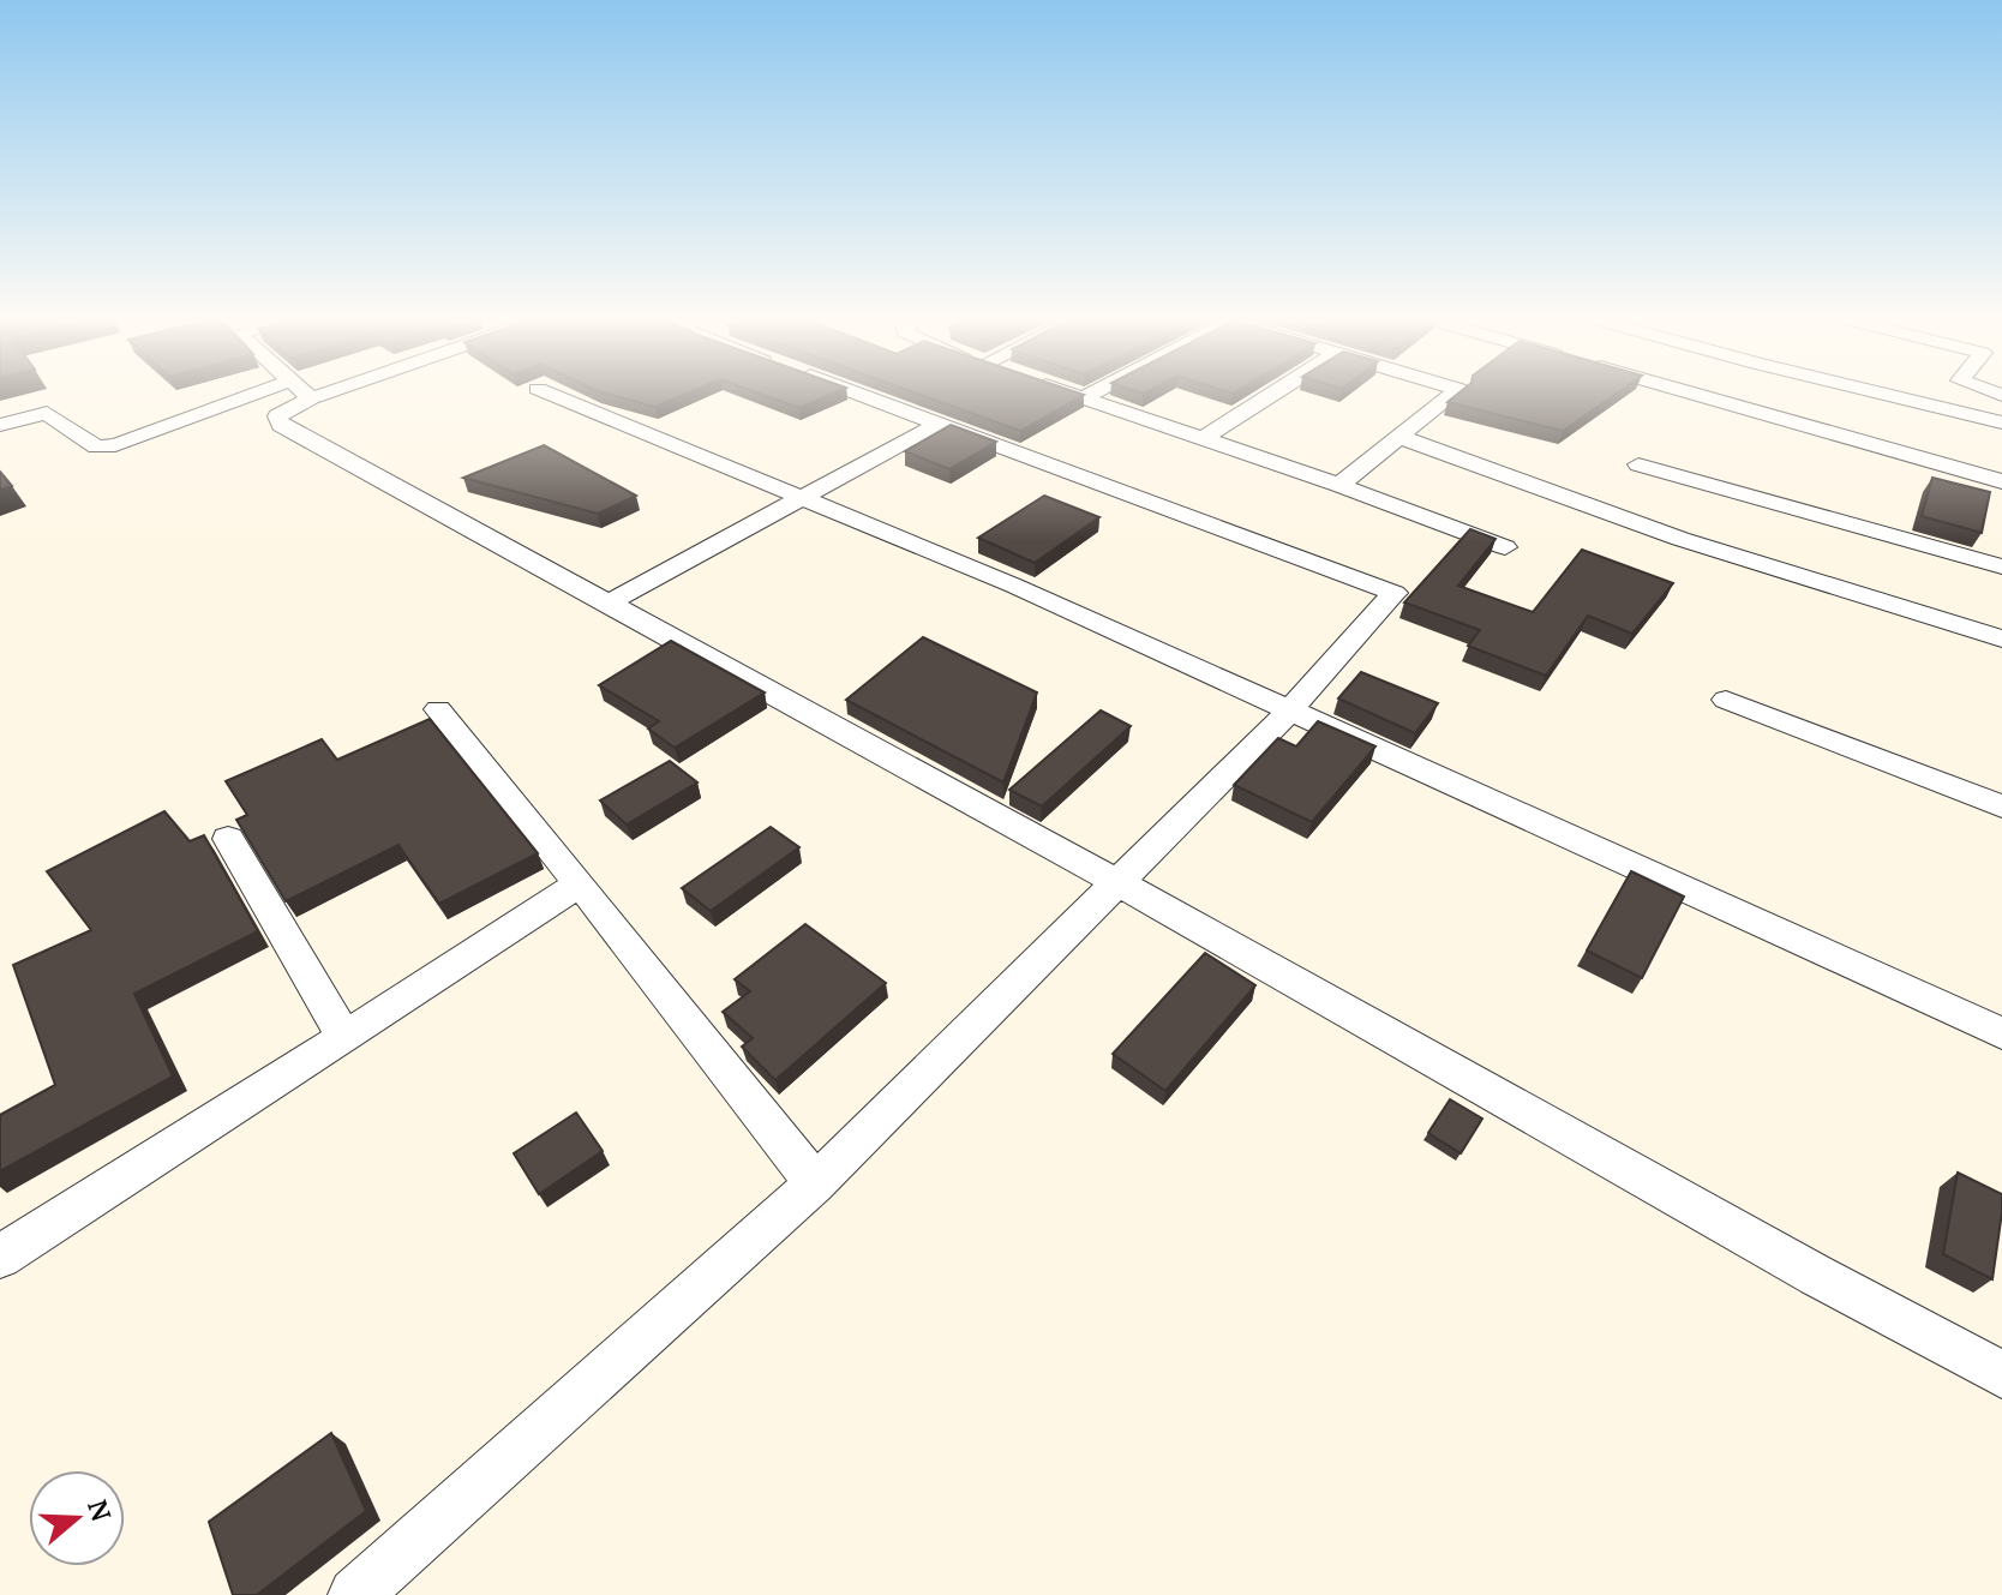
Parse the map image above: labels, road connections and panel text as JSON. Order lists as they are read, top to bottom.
{
  "north": "right"
}
